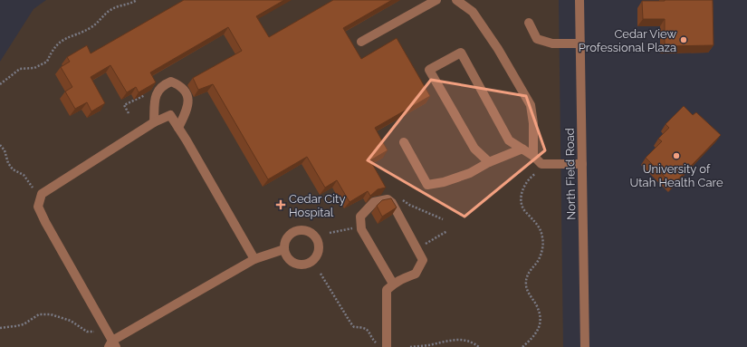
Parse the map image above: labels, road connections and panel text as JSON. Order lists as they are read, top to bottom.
{
  "streets": {
    "street": ["North Field Road"]
  },
  "places": {
    "other": ["Cedar View Professional Plaza", "University of Utah Health Care"],
    "health": ["Cedar City Hospital"]
  }
}
